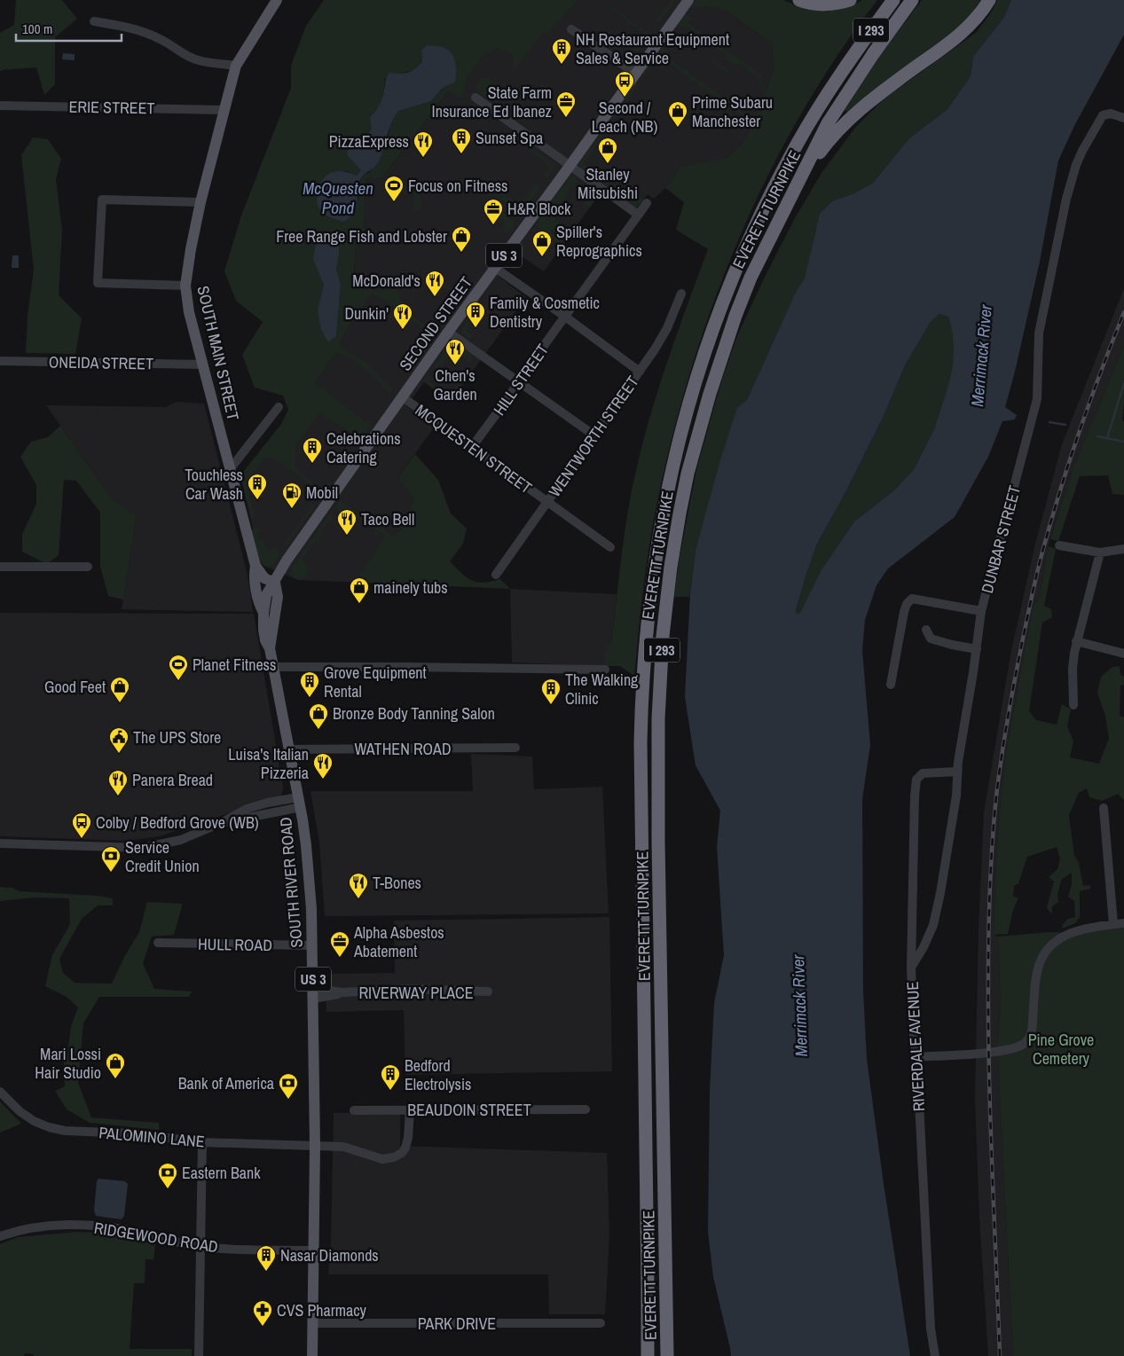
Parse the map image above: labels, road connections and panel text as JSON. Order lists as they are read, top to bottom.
{
  "streets": {
    "highway": ["I 293", "EVERETT TURNPIKE"],
    "main road": [
      "US 3",
      "SECOND STREET",
      "SOUTH MAIN STREET",
      "SOUTH RIVER ROAD"
    ],
    "street": [
      "ERIE STREET",
      "ONEIDA STREET",
      "HILL STREET",
      "WENTWORTH STREET",
      "MCQUESTEN STREET",
      "DUNBAR STREET",
      "WATHEN ROAD",
      "HULL ROAD",
      "RIVERWAY PLACE",
      "RIVERDALE AVENUE",
      "BEAUDOIN STREET",
      "PALOMINO LANE",
      "RIDGEWOOD ROAD",
      "PARK DRIVE"
    ]
  },
  "crossings": [
    ["ERIE STREET", "SOUTH MAIN STREET"],
    ["SECOND STREET", "MCQUESTEN STREET"],
    ["SECOND STREET", "SOUTH RIVER ROAD"],
    ["SOUTH MAIN STREET", "ONEIDA STREET"],
    ["SOUTH MAIN STREET", "SOUTH RIVER ROAD"],
    ["HILL STREET", "MCQUESTEN STREET"],
    ["WENTWORTH STREET", "MCQUESTEN STREET"],
    ["DUNBAR STREET", "RIVERDALE AVENUE"],
    ["WATHEN ROAD", "SOUTH RIVER ROAD"],
    ["SOUTH RIVER ROAD", "HULL ROAD"],
    ["SOUTH RIVER ROAD", "RIVERWAY PLACE"],
    ["SOUTH RIVER ROAD", "PALOMINO LANE"],
    ["SOUTH RIVER ROAD", "RIDGEWOOD ROAD"],
    ["SOUTH RIVER ROAD", "PARK DRIVE"],
    ["BEAUDOIN STREET", "PALOMINO LANE"]
  ],
  "water": ["McQuesten Pond", "Merrimack River"],
  "parks": ["Pine Grove Cemetery"],
  "places": {
    "building": [
      "NH Restaurant Equipment Sales & Service",
      "Sunset Spa",
      "Family & Cosmetic Dentistry",
      "Celebrations Catering",
      "Touchless Car Wash",
      "Grove Equipment Rental",
      "The Walking Clinic",
      "Bedford Electrolysis",
      "Nasar Diamonds"
    ],
    "bus stop": ["Second / Leach (NB)", "Colby / Bedford Grove (WB)"],
    "office": ["State Farm Insurance Ed Ibanez", "H&R Block", "Alpha Asbestos Abatement"],
    "shop": [
      "Prime Subaru Manchester",
      "Stanley Mitsubishi",
      "Free Range Fish and Lobster",
      "Spiller's Reprographics",
      "mainely tubs",
      "Good Feet",
      "Bronze Body Tanning Salon",
      "Mari Lossi Hair Studio"
    ],
    "restaurant": [
      "PizzaExpress",
      "McDonald's",
      "Dunkin'",
      "Chen's Garden",
      "Taco Bell",
      "Luisa's Italian Pizzeria",
      "Panera Bread",
      "T-Bones"
    ],
    "sports": ["Focus on Fitness", "Planet Fitness"],
    "fuel station": ["Mobil"],
    "public building": ["The UPS Store"],
    "bank": ["Service Credit Union", "Bank of America", "Eastern Bank"],
    "pharmacy": ["CVS Pharmacy"]
  },
  "scale_bar": "100 m"
}
